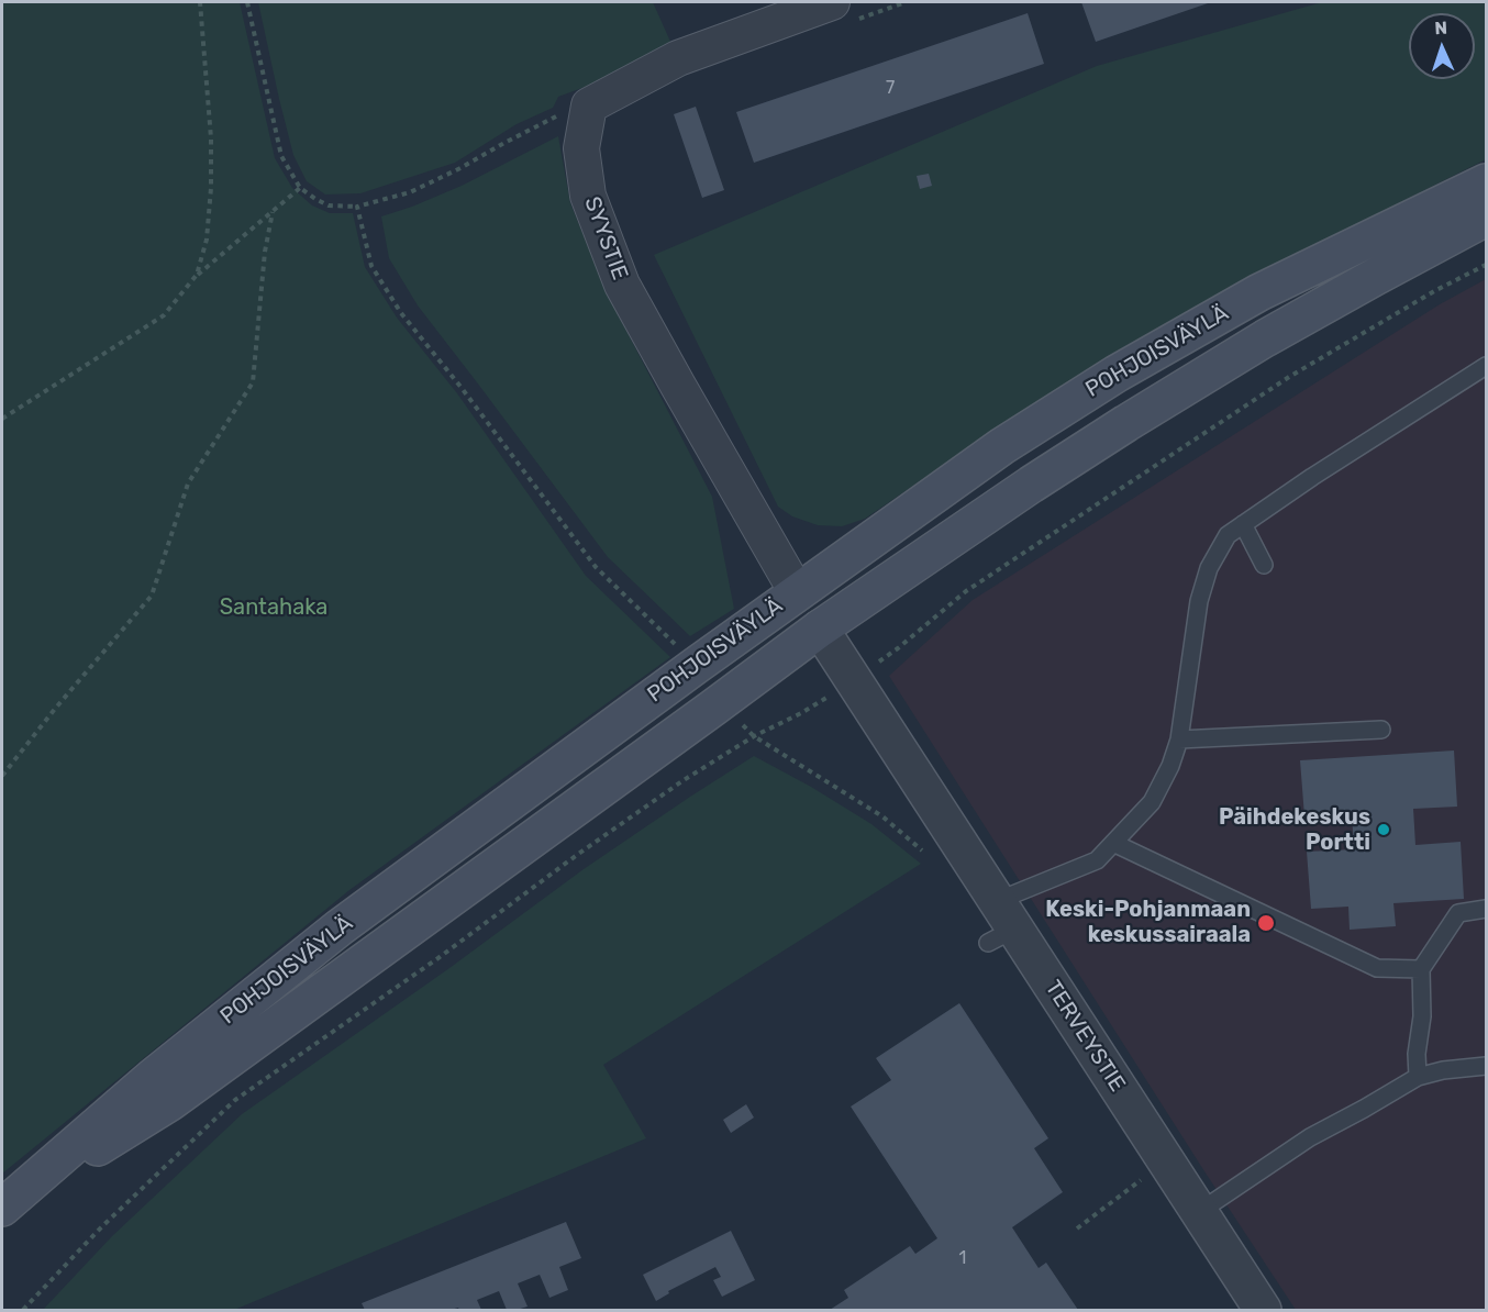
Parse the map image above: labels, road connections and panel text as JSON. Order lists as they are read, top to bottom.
{
  "streets": {
    "main road": ["POHJOISVÄYLÄ"],
    "street": ["SYYSTIE", "TERVEYSTIE"]
  },
  "crossings": [
    ["SYYSTIE", "POHJOISVÄYLÄ"],
    ["POHJOISVÄYLÄ", "TERVEYSTIE"]
  ],
  "parks": ["Santahaka"],
  "places": ["Päihdekeskus Portti", "Keski-Pohjanmaan keskussairaala"],
  "house_numbers": ["7", "1"],
  "north": "top"
}
